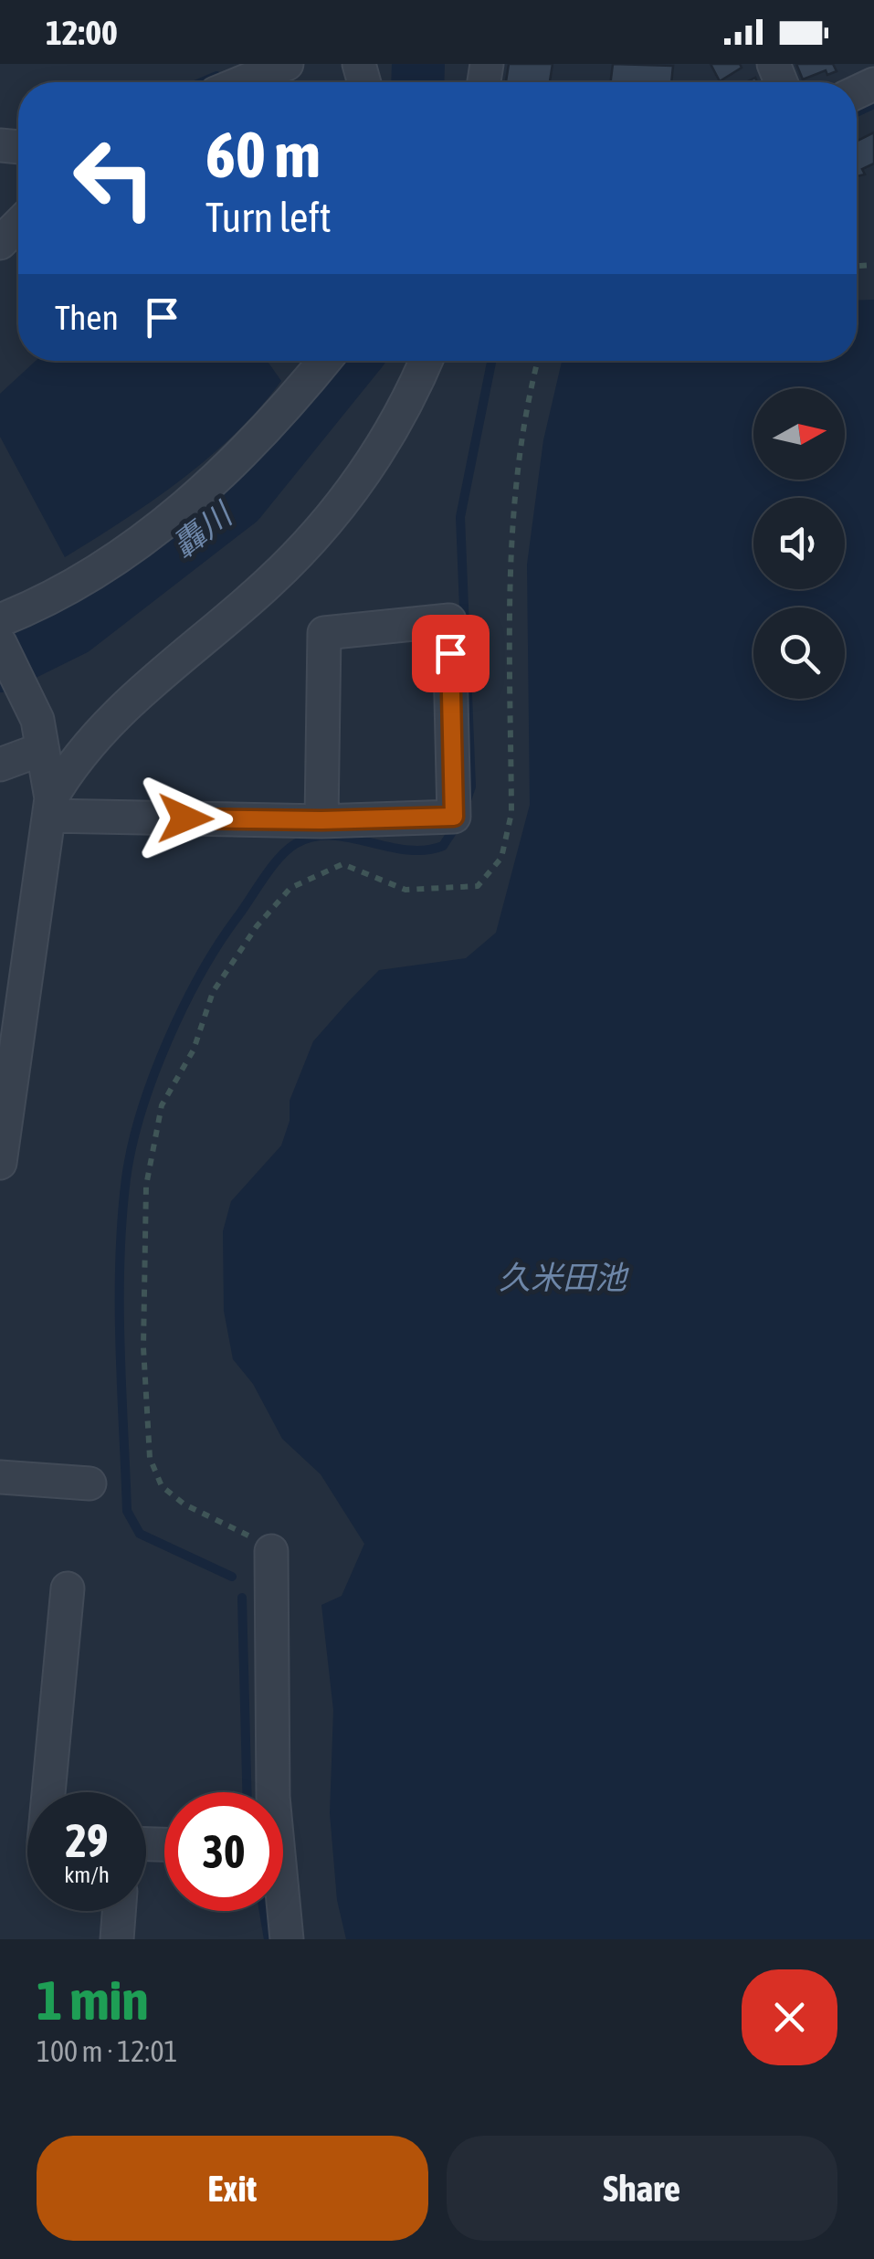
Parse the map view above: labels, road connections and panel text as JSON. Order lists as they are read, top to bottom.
{
  "water": ["轟川", "久米田池"],
  "north": "right",
  "page": {
    "status": "12:00",
    "turn": ["60 m", "Turn left"],
    "then": "Then",
    "speed": "29 km/h",
    "limit": "30",
    "heading": ["1 min", "100 m · 12:01"],
    "buttons": ["Exit", "Share"]
  }
}
